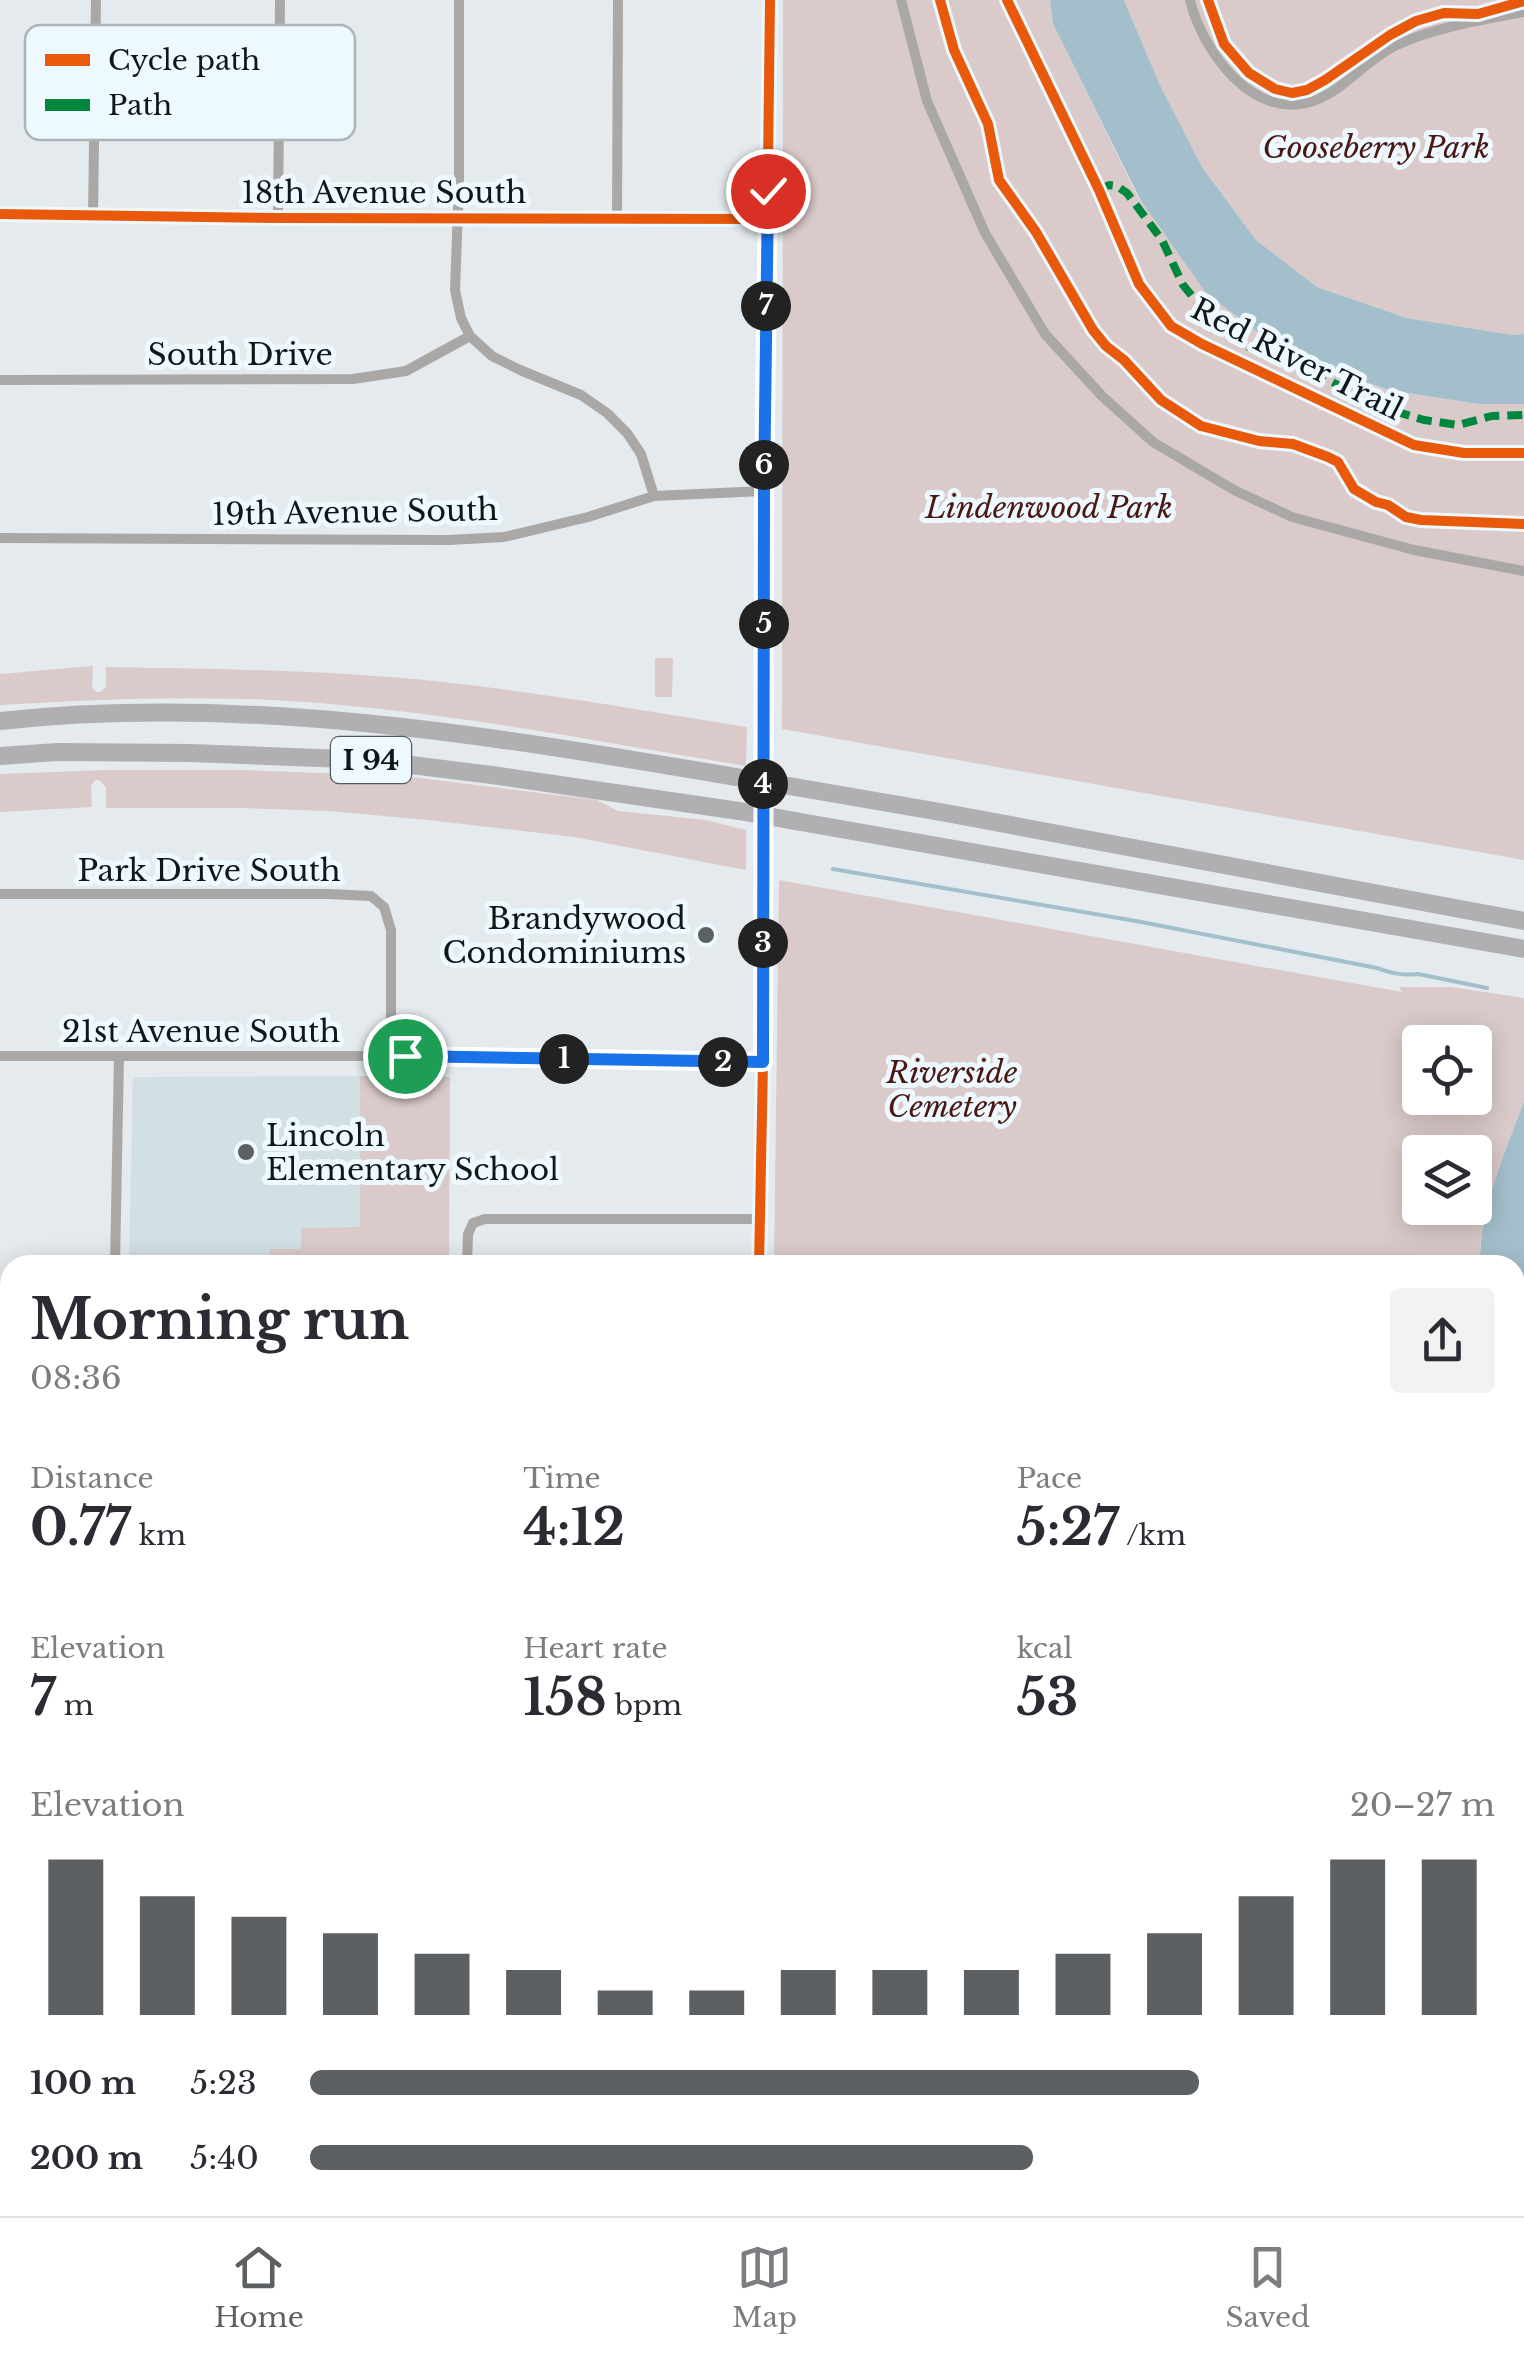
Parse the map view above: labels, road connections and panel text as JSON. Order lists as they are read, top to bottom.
{
  "streets": {
    "highway": ["I 94"],
    "street": [
      "18th Avenue South",
      "South Drive",
      "19th Avenue South",
      "Park Drive South",
      "21st Avenue South"
    ],
    "cycle path": ["Red River Trail"]
  },
  "crossings": [
    ["Park Drive South", "21st Avenue South"]
  ],
  "parks": ["Gooseberry Park", "Lindenwood Park", "Riverside Cemetery"],
  "places": ["Brandywood Condominiums", "Lincoln Elementary School"],
  "legend": ["Cycle path", "Path"],
  "page": {
    "pins": [
      "7",
      "6",
      "5",
      "4",
      "3",
      "1",
      "2"
    ],
    "heading": ["Morning run", "08:36"],
    "stats": [
      ["Distance", "0.77 km"],
      ["Time", "4:12"],
      ["Pace", "5:27 /km"],
      ["Elevation", "7 m"],
      ["Heart rate", "158 bpm"],
      ["kcal", "53"]
    ],
    "chart": ["Elevation", "20–27 m"],
    "list": [
      {
        "name": "100 m",
        "note": "5:23"
      },
      {
        "name": "200 m",
        "note": "5:40"
      }
    ],
    "tabs": ["Home", "Map", "Saved"]
  }
}
